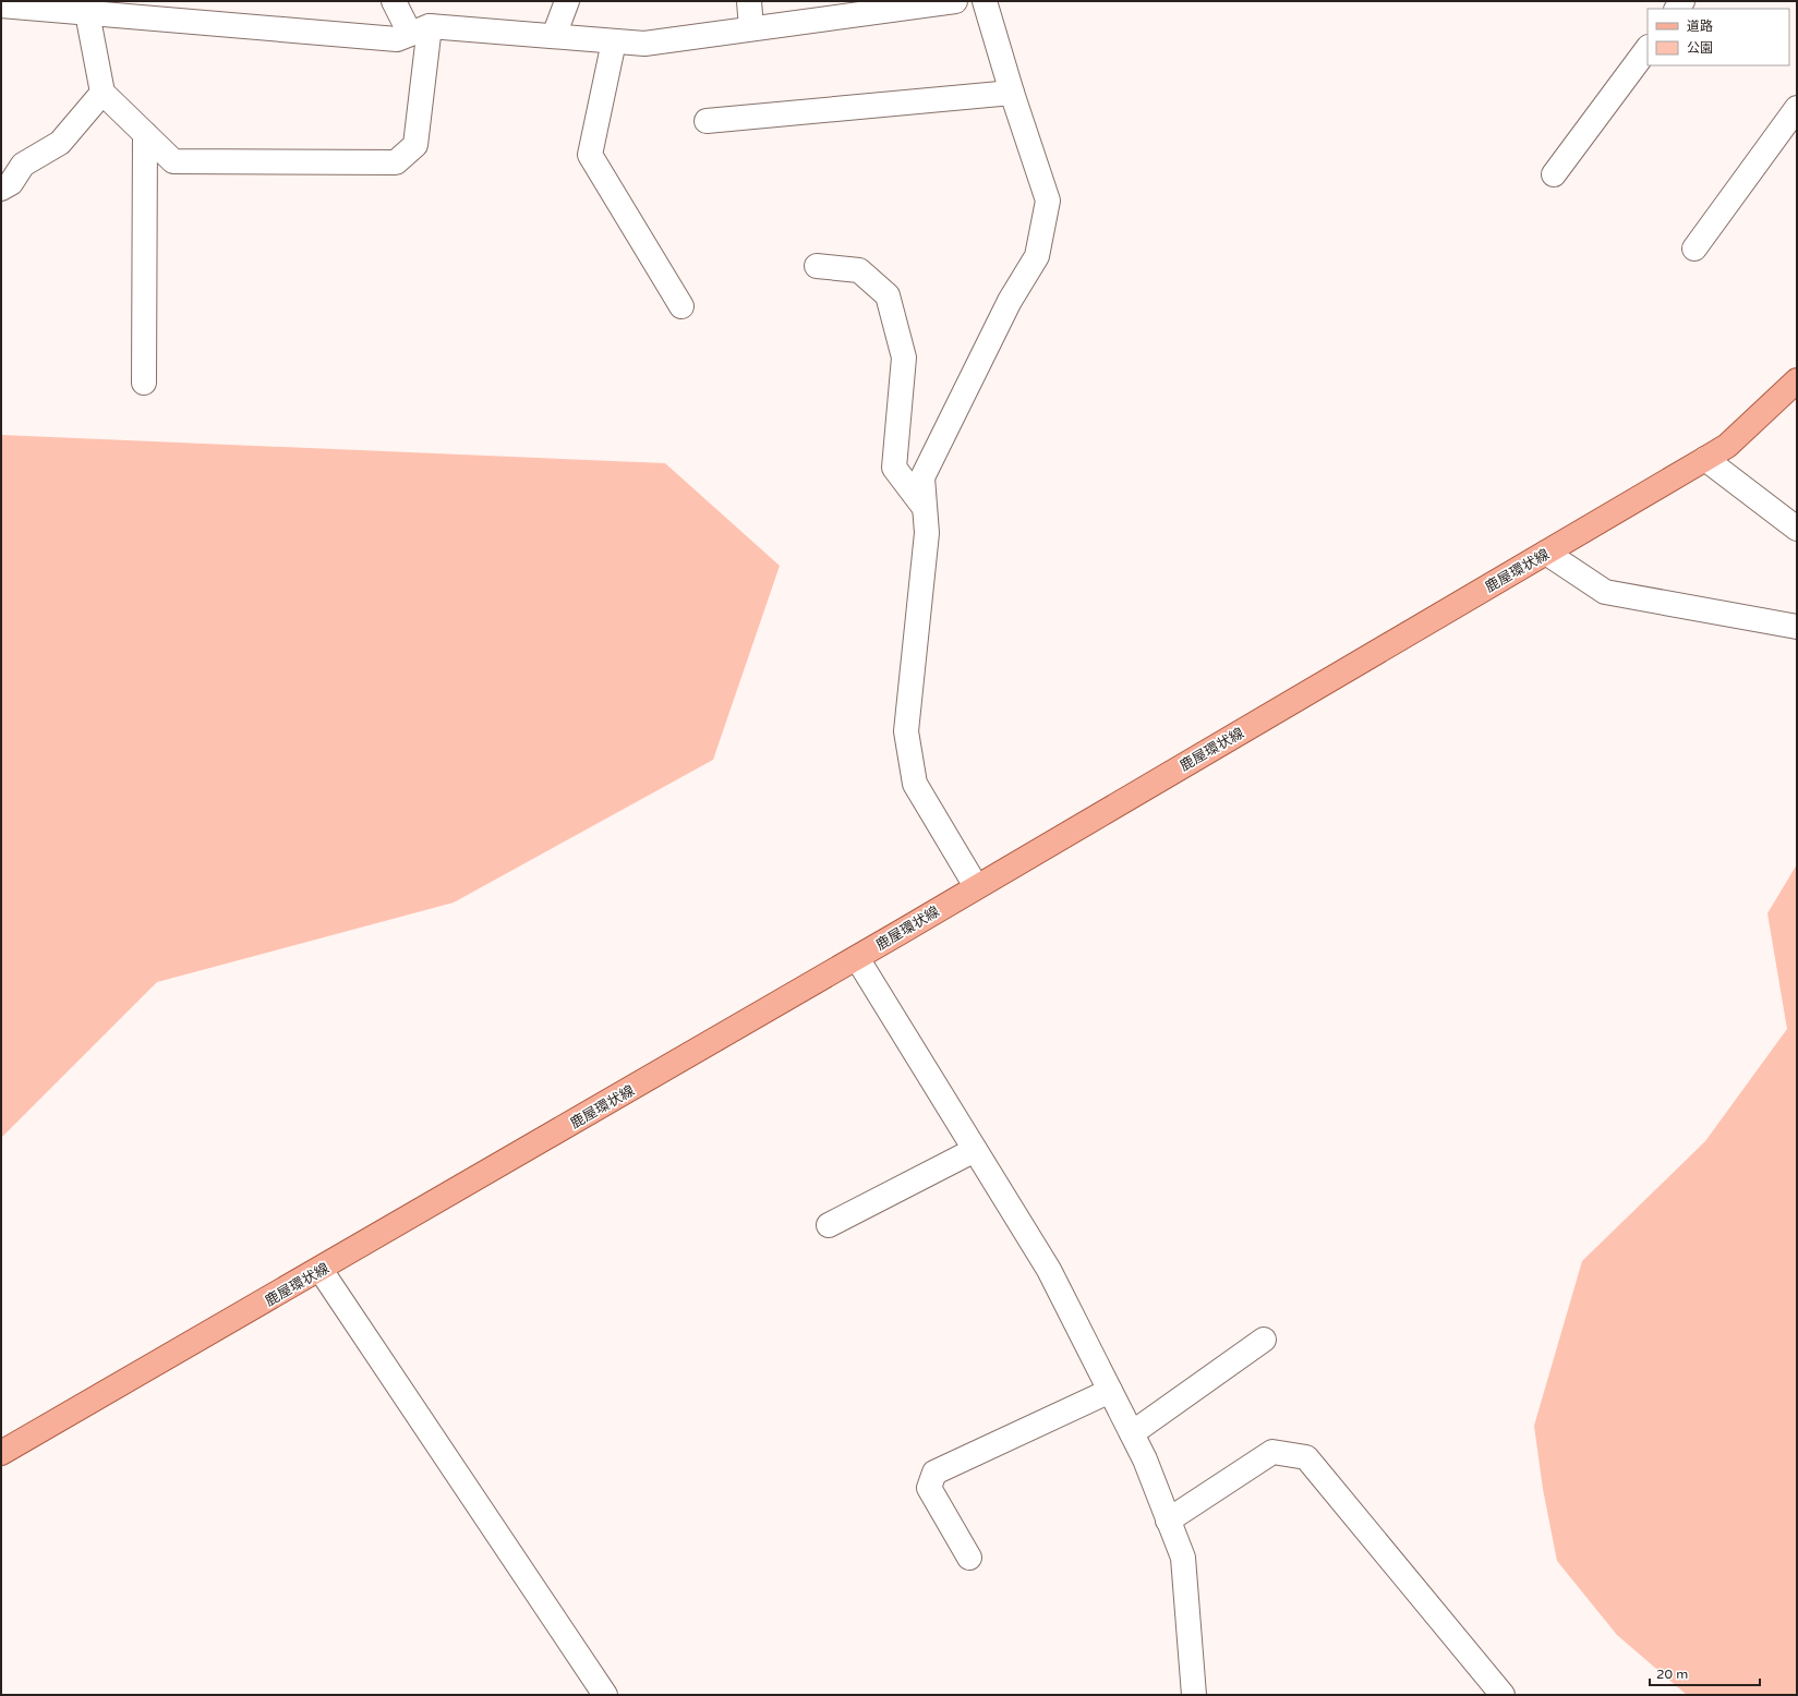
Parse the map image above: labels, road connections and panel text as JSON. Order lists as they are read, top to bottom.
{
  "streets": {
    "main road": ["鹿屋環状線"]
  },
  "legend": ["道路", "公園"],
  "scale_bar": "20 m"
}
